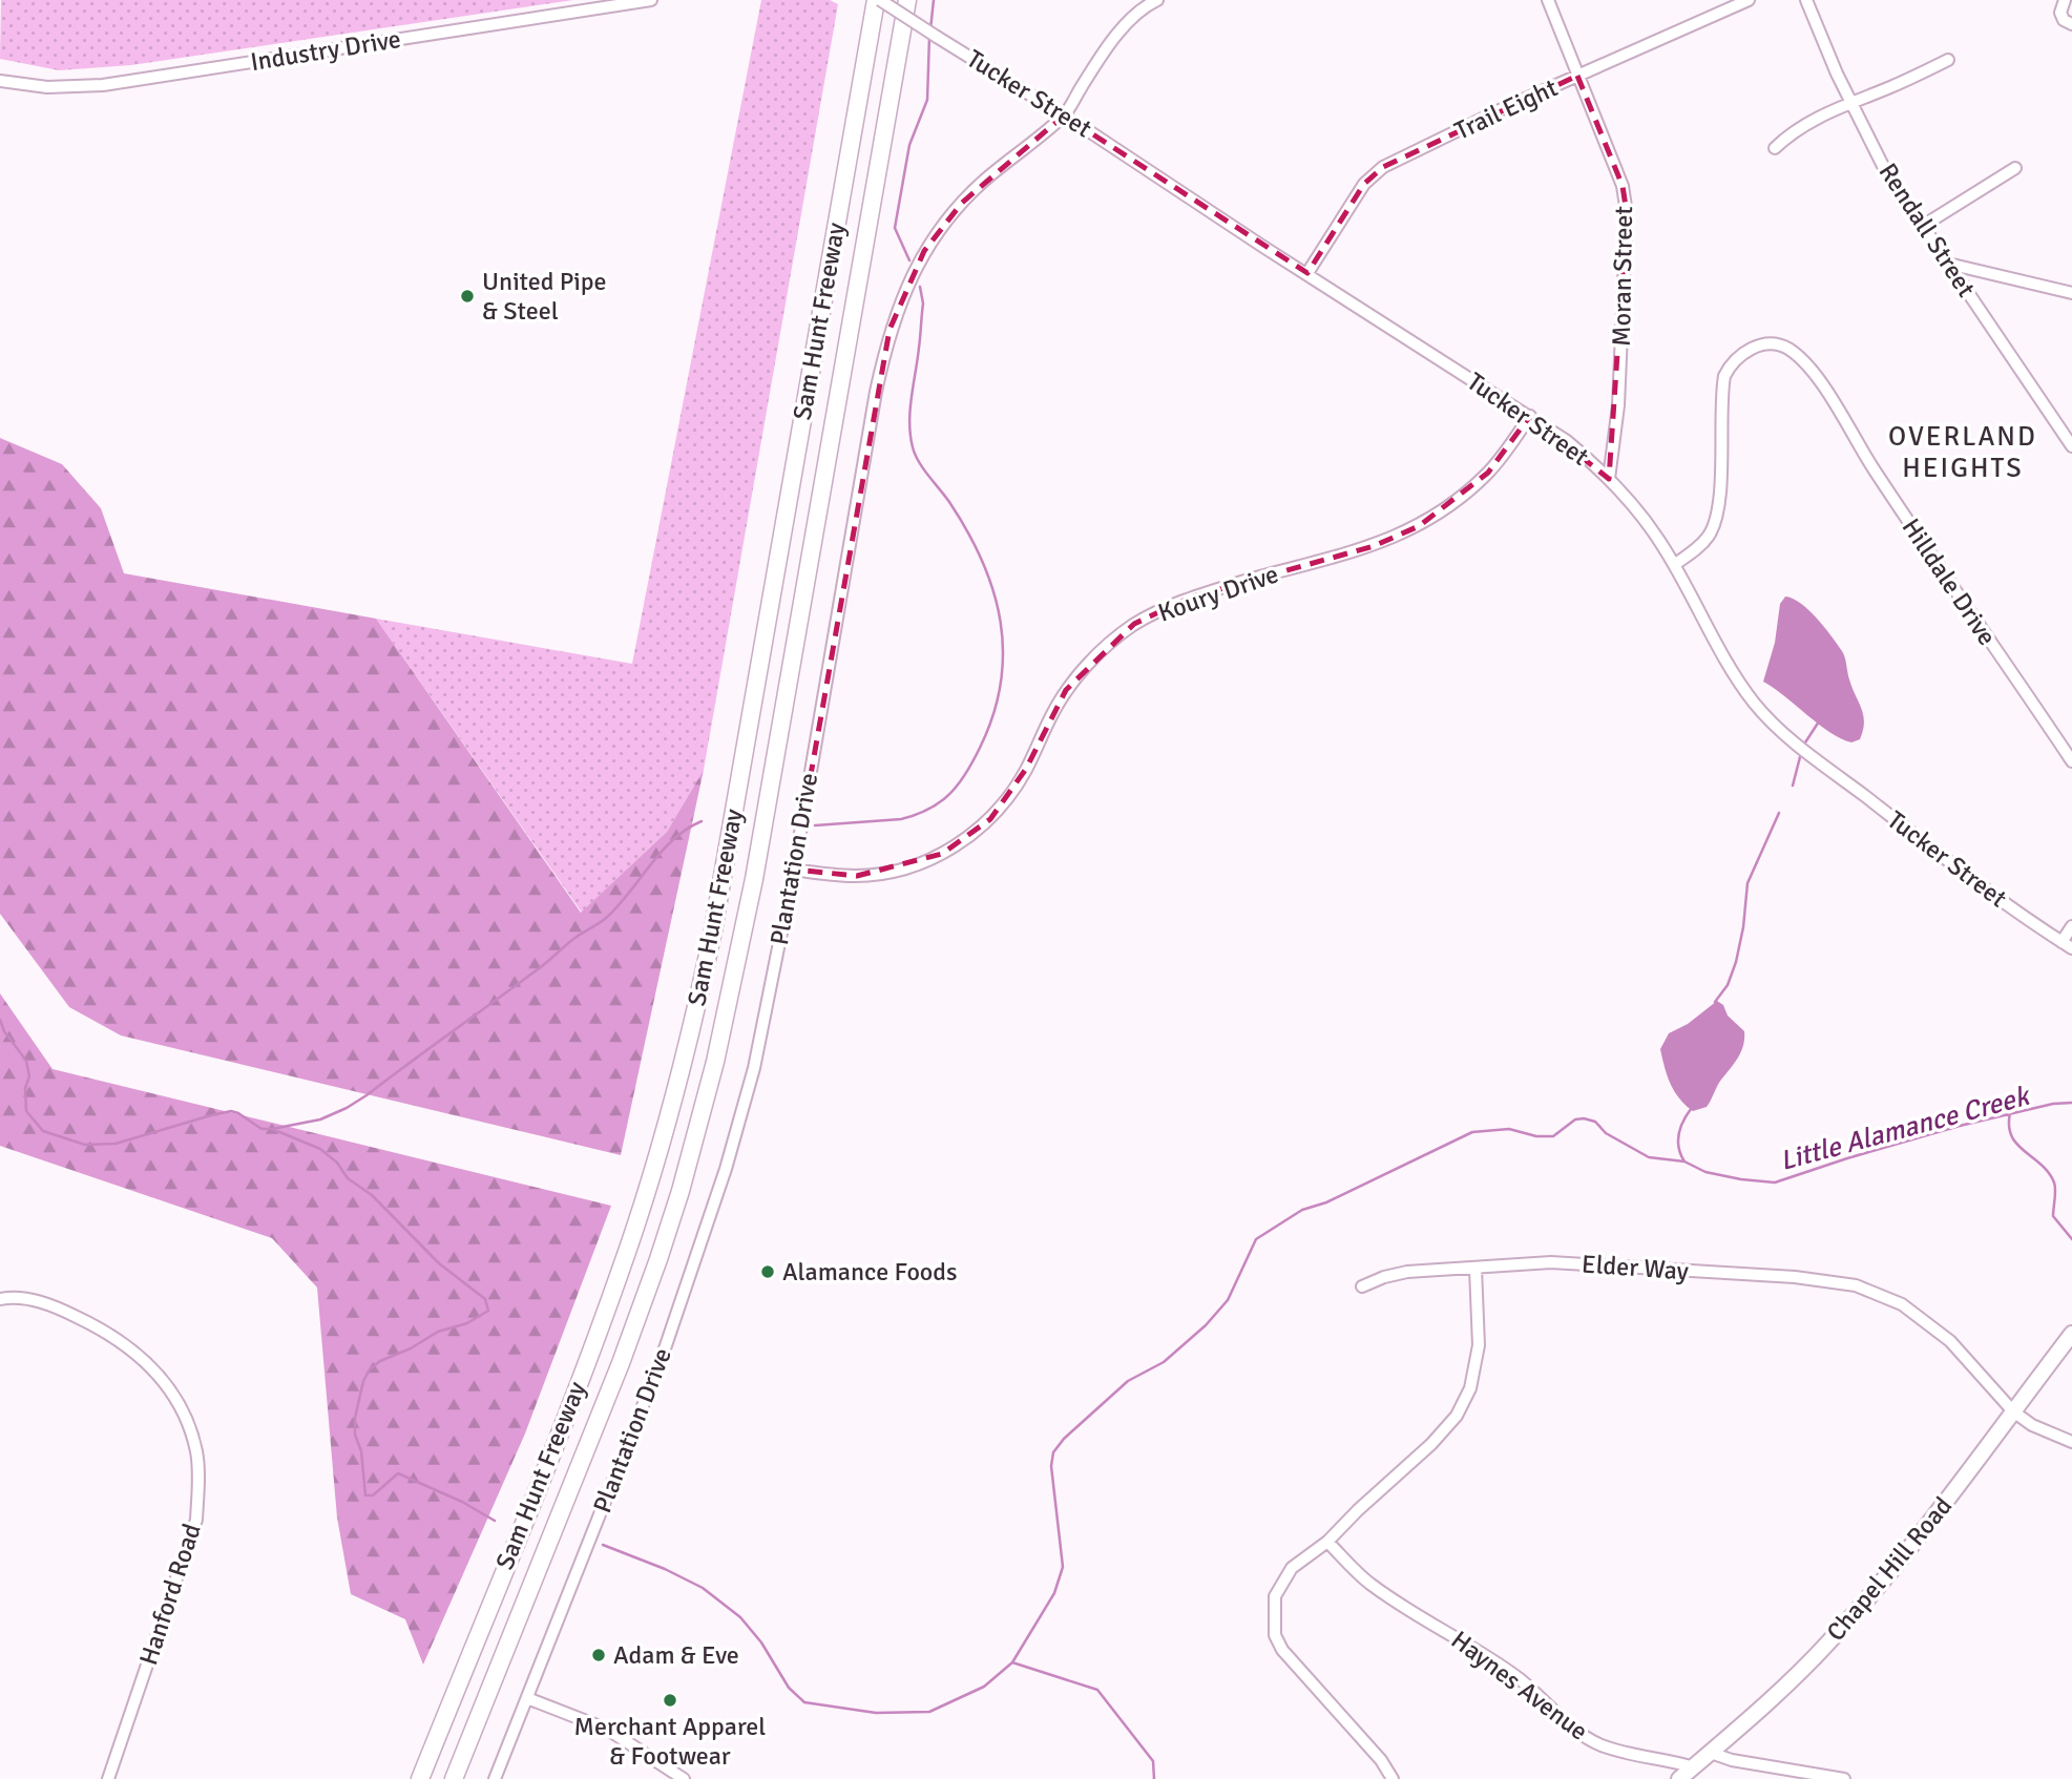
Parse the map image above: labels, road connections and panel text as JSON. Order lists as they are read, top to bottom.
{
  "streets": {
    "highway": ["Sam Hunt Freeway"],
    "main road": ["Chapel Hill Road"],
    "street": [
      "Industry Drive",
      "Tucker Street",
      "Trail Eight",
      "Rendall Street",
      "Moran Street",
      "Hilldale Drive",
      "Koury Drive",
      "Plantation Drive",
      "Elder Way",
      "Hanford Road",
      "Haynes Avenue"
    ]
  },
  "crossings": [
    ["Tucker Street", "Trail Eight"],
    ["Tucker Street", "Moran Street"],
    ["Tucker Street", "Sam Hunt Freeway"],
    ["Tucker Street", "Hilldale Drive"],
    ["Tucker Street", "Koury Drive"],
    ["Tucker Street", "Plantation Drive"],
    ["Trail Eight", "Moran Street"],
    ["Koury Drive", "Plantation Drive"],
    ["Elder Way", "Chapel Hill Road"],
    ["Chapel Hill Road", "Haynes Avenue"]
  ],
  "districts": ["OVERLAND HEIGHTS"],
  "water": ["Little Alamance Creek"],
  "places": [
    "United Pipe & Steel",
    "Alamance Foods",
    "Adam & Eve",
    "Merchant Apparel & Footwear"
  ]
}
